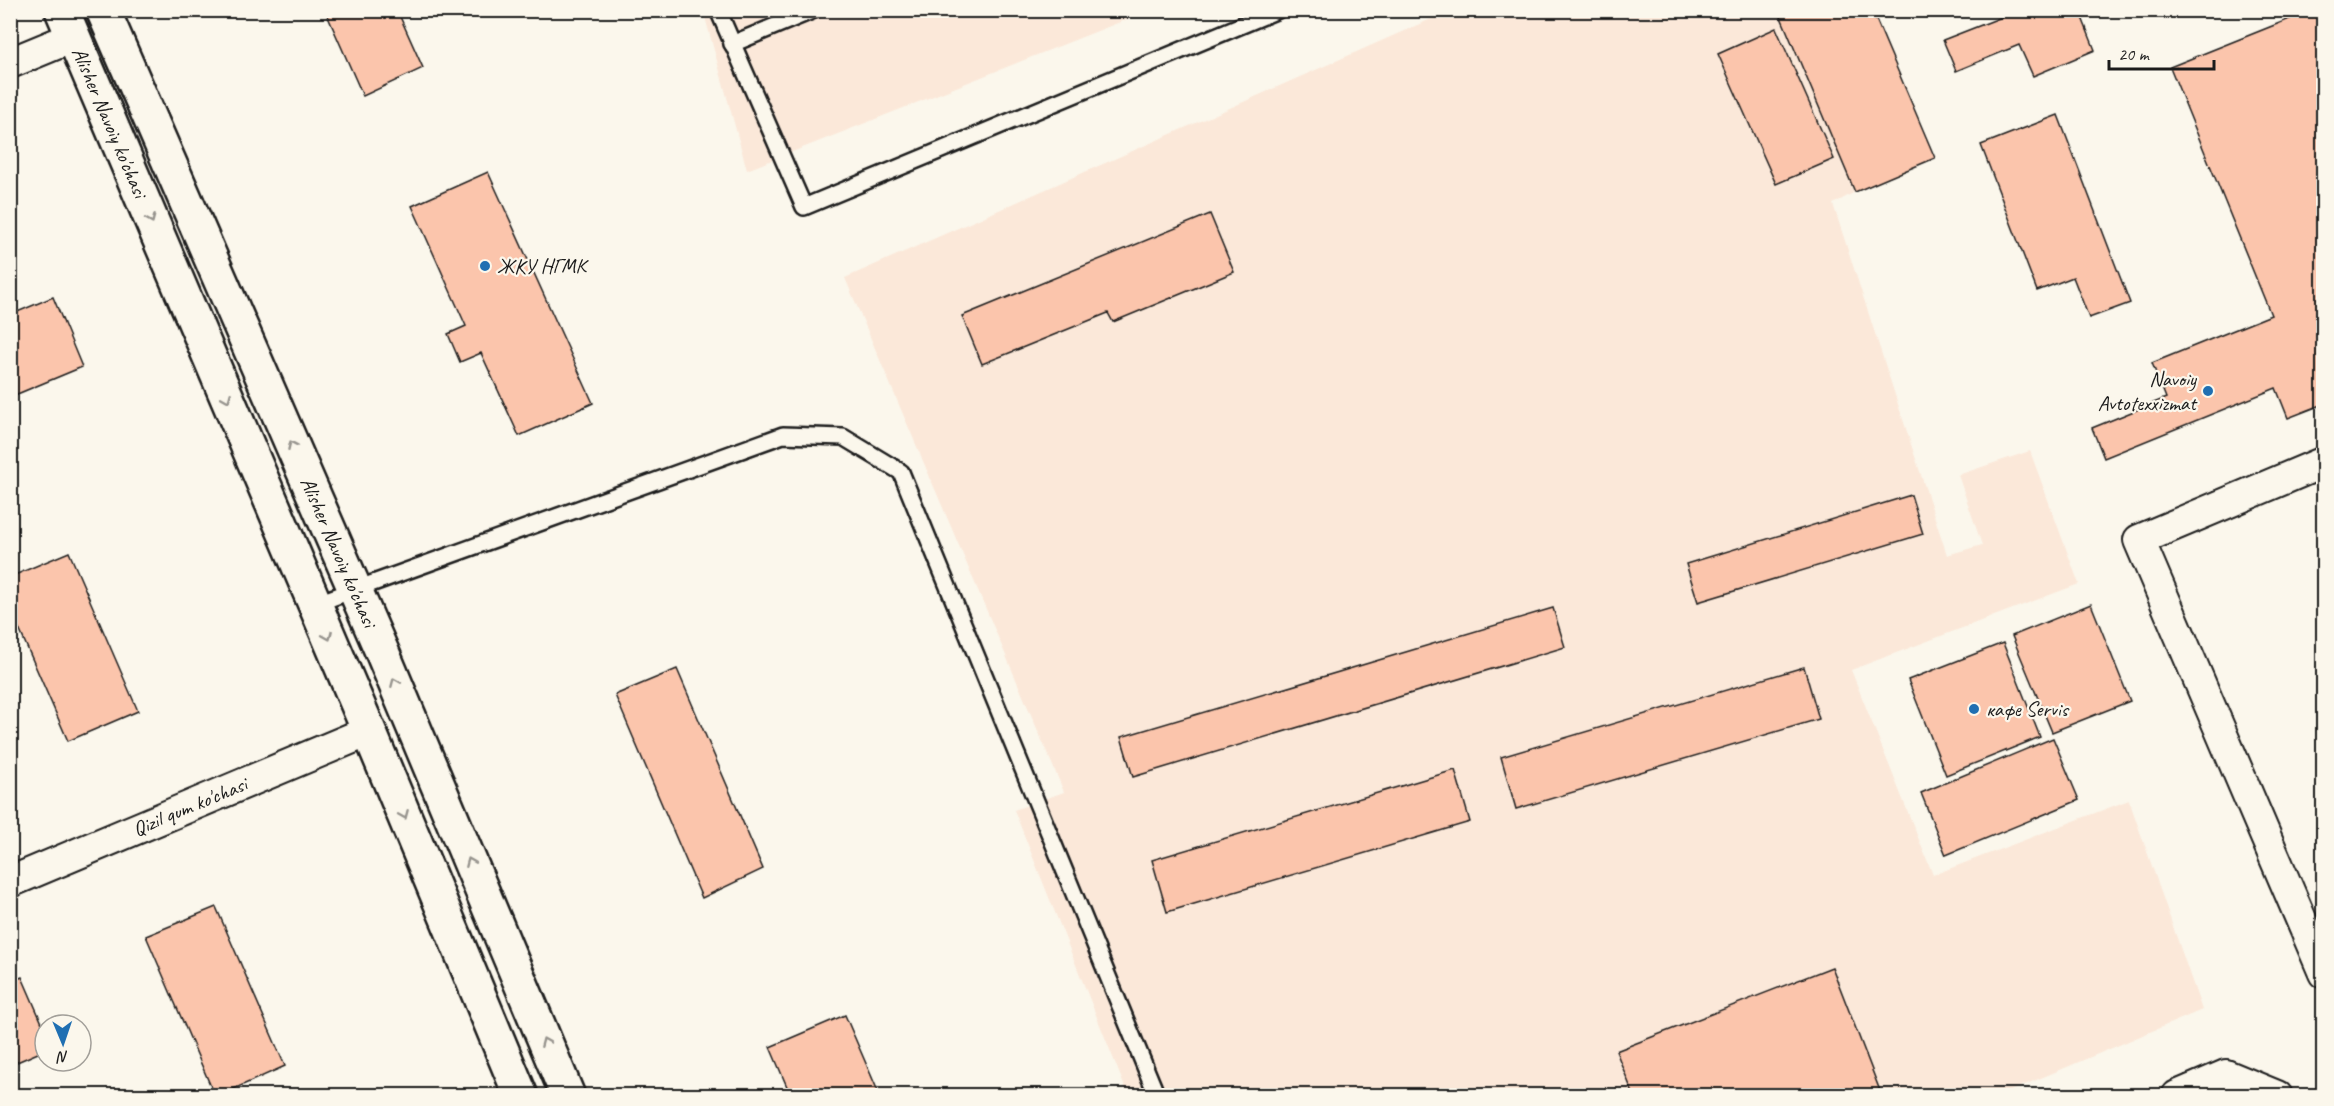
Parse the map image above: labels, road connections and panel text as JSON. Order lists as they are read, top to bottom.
{
  "streets": {
    "main road": ["Alisher Navoiy ko'chasi"],
    "street": ["Qizil qum ko'chasi"]
  },
  "crossings": [
    ["Alisher Navoiy ko'chasi", "Qizil qum ko'chasi"]
  ],
  "places": ["ЖКУ НГМК", "Navoiy Avtotexxizmat", "кафе Servis"],
  "scale_bar": "20 m",
  "north": "bottom"
}
